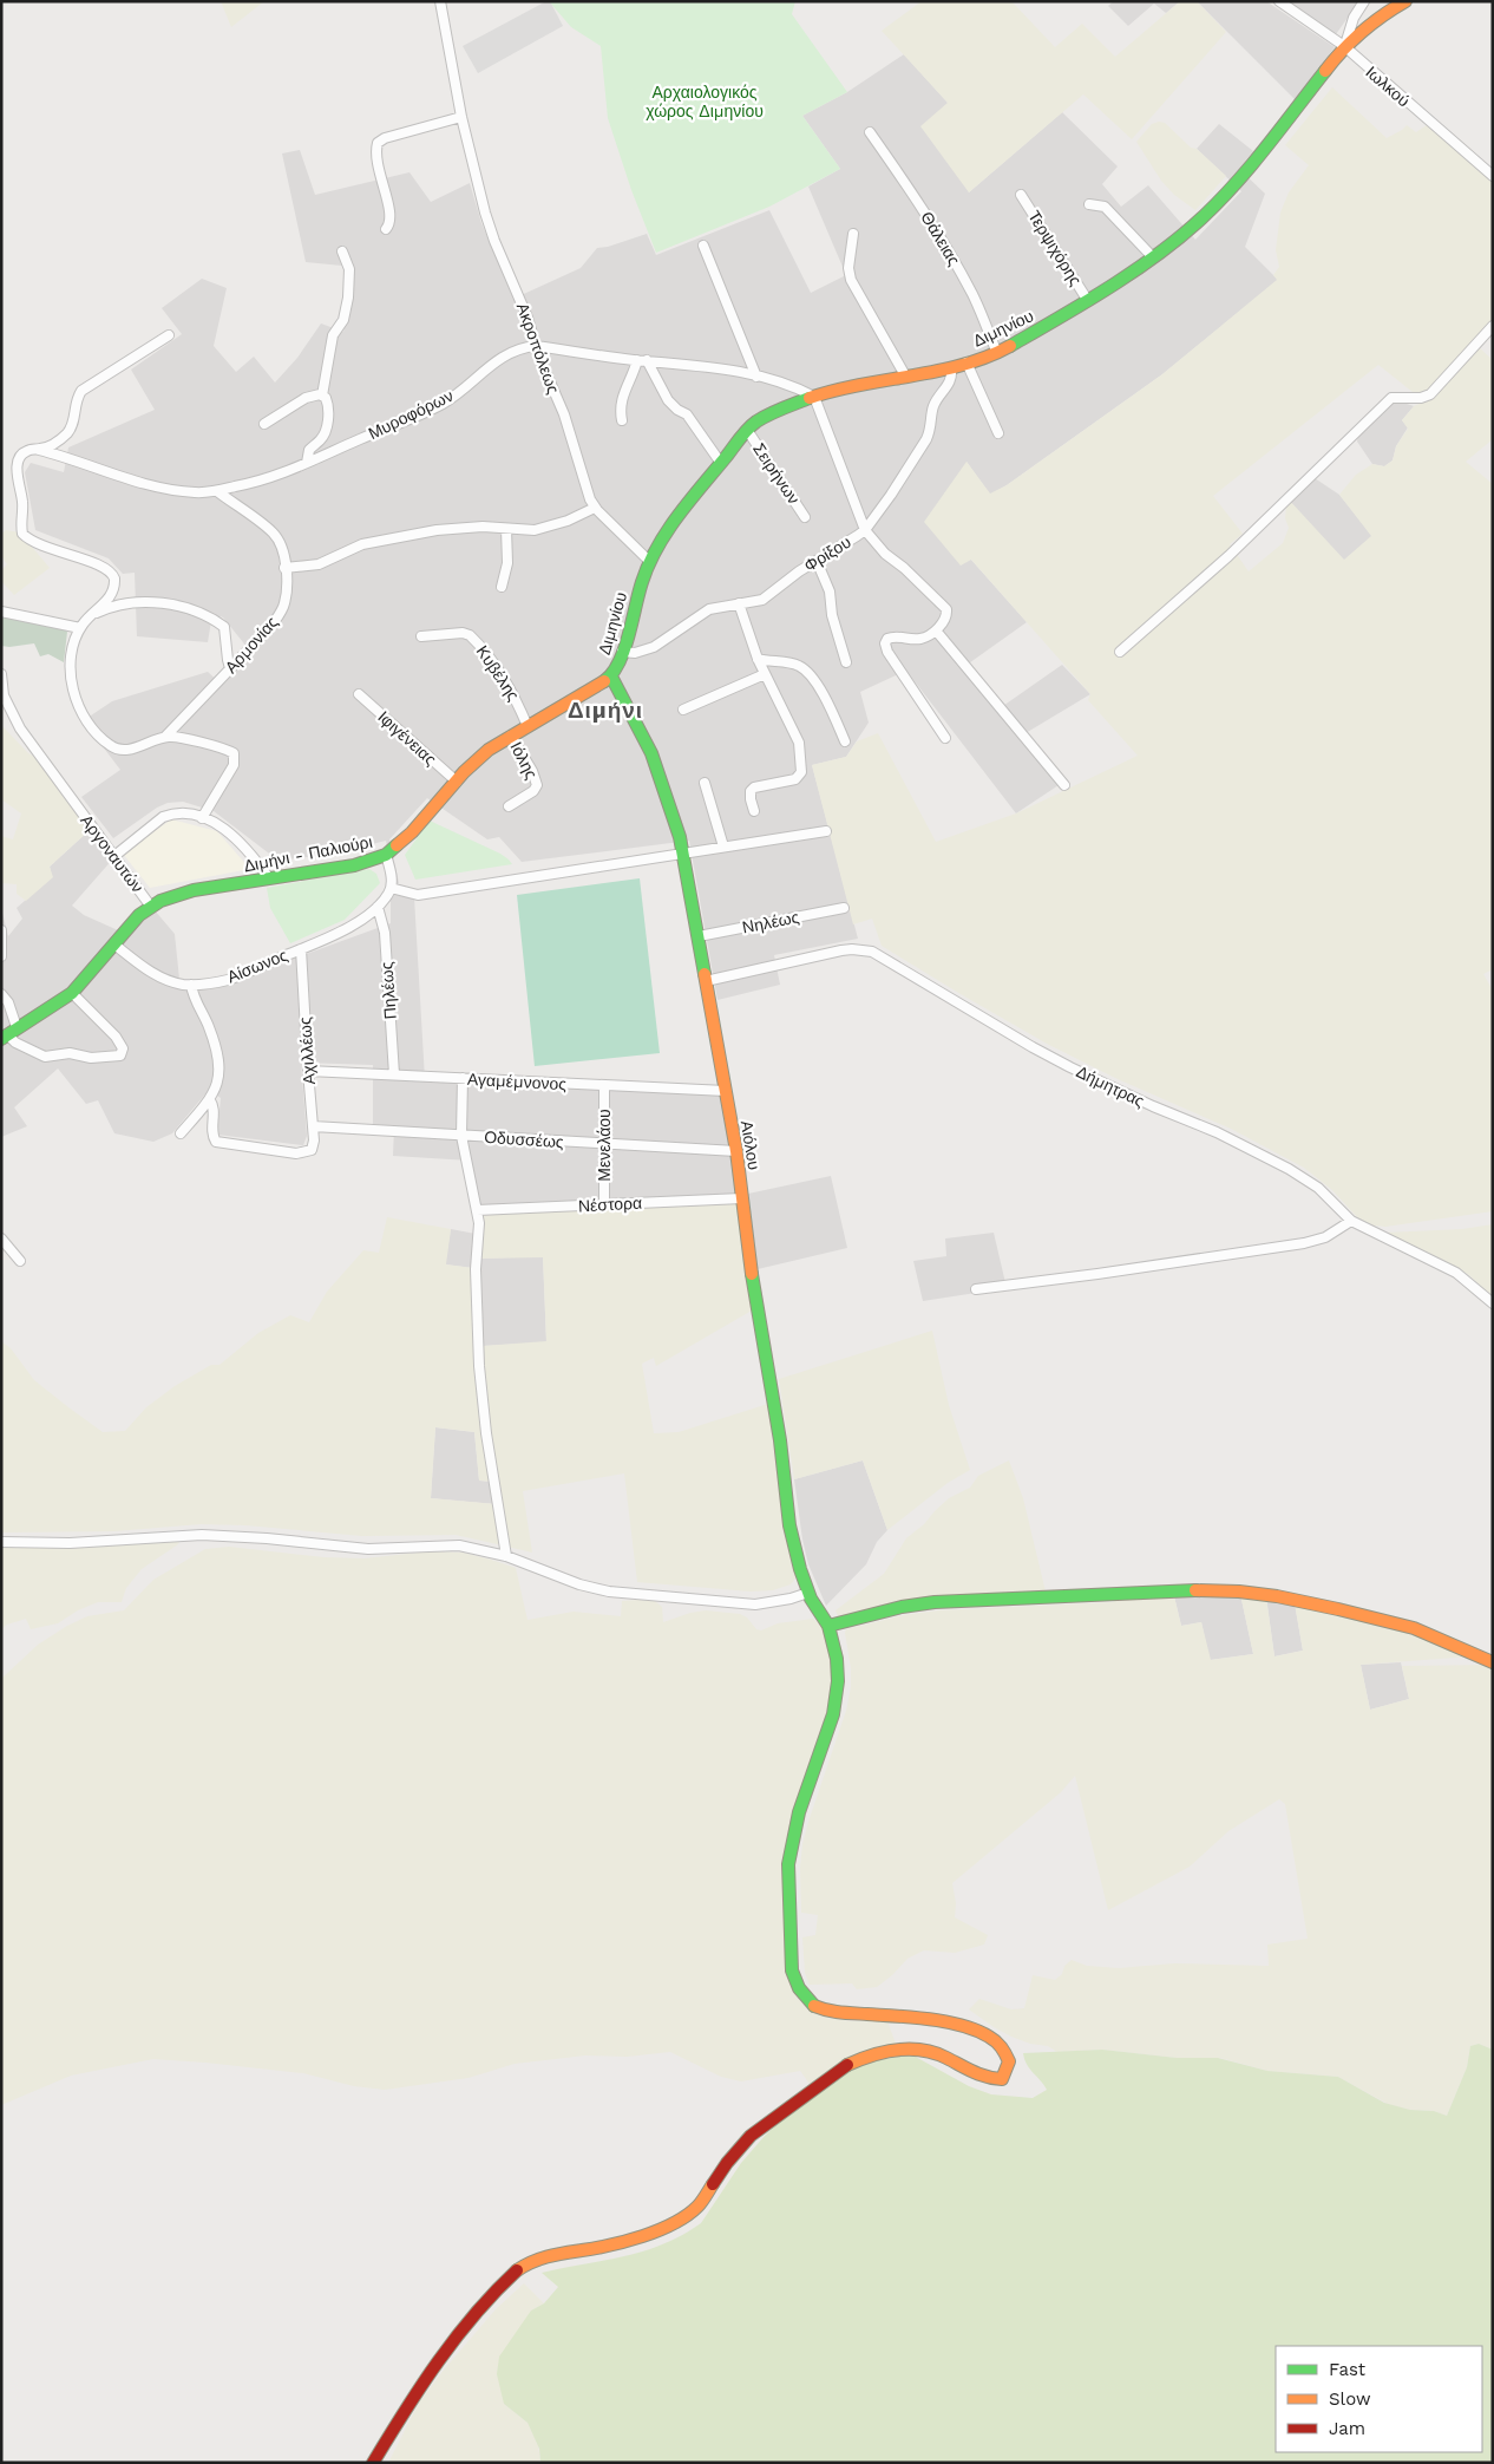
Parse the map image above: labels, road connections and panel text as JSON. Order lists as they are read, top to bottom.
{
  "streets": {
    "street": [
      "Ιωλκού",
      "Θάλειας",
      "Τερψιχόρης",
      "Διμηνίου",
      "Ακροπόλεως",
      "Μυροφόρων",
      "Σειρήνων",
      "Φρίξου",
      "Αρμονίας",
      "Κυβέλης",
      "Ιφιγένειας",
      "Ιόλης",
      "Αργοναυτών",
      "Διμήνι - Παλιούρι",
      "Νηλέως",
      "Αίσωνος",
      "Πηλέως",
      "Αχιλλέως",
      "Αγαμέμνονος",
      "Δήμητρας",
      "Οδυσσέως",
      "Μενελάου",
      "Αιόλου",
      "Νέστορα"
    ]
  },
  "crossings": [
    ["Ιωλκού", "Διμηνίου"],
    ["Θάλειας", "Διμηνίου"],
    ["Τερψιχόρης", "Διμηνίου"],
    ["Διμηνίου", "Ακροπόλεως"],
    ["Διμηνίου", "Μυροφόρων"],
    ["Διμηνίου", "Σειρήνων"],
    ["Διμηνίου", "Φρίξου"],
    ["Διμηνίου", "Διμήνι - Παλιούρι"],
    ["Διμηνίου", "Αιόλου"],
    ["Ακροπόλεως", "Μυροφόρων"],
    ["Μυροφόρων", "Αρμονίας"],
    ["Κυβέλης", "Διμήνι - Παλιούρι"],
    ["Ιφιγένειας", "Διμήνι - Παλιούρι"],
    ["Ιόλης", "Διμήνι - Παλιούρι"],
    ["Αργοναυτών", "Διμήνι - Παλιούρι"],
    ["Διμήνι - Παλιούρι", "Αίσωνος"],
    ["Διμήνι - Παλιούρι", "Αιόλου"],
    ["Νηλέως", "Αιόλου"],
    ["Αίσωνος", "Πηλέως"],
    ["Αίσωνος", "Αχιλλέως"],
    ["Πηλέως", "Αγαμέμνονος"],
    ["Αχιλλέως", "Αγαμέμνονος"],
    ["Αχιλλέως", "Οδυσσέως"],
    ["Αγαμέμνονος", "Μενελάου"],
    ["Αγαμέμνονος", "Αιόλου"],
    ["Δήμητρας", "Αιόλου"],
    ["Οδυσσέως", "Μενελάου"],
    ["Οδυσσέως", "Αιόλου"],
    ["Μενελάου", "Νέστορα"],
    ["Αιόλου", "Νέστορα"]
  ],
  "districts": ["Διμήνι"],
  "parks": ["Αρχαιολογικός χώρος Διμηνίου"],
  "legend": ["Fast", "Slow", "Jam"]
}
